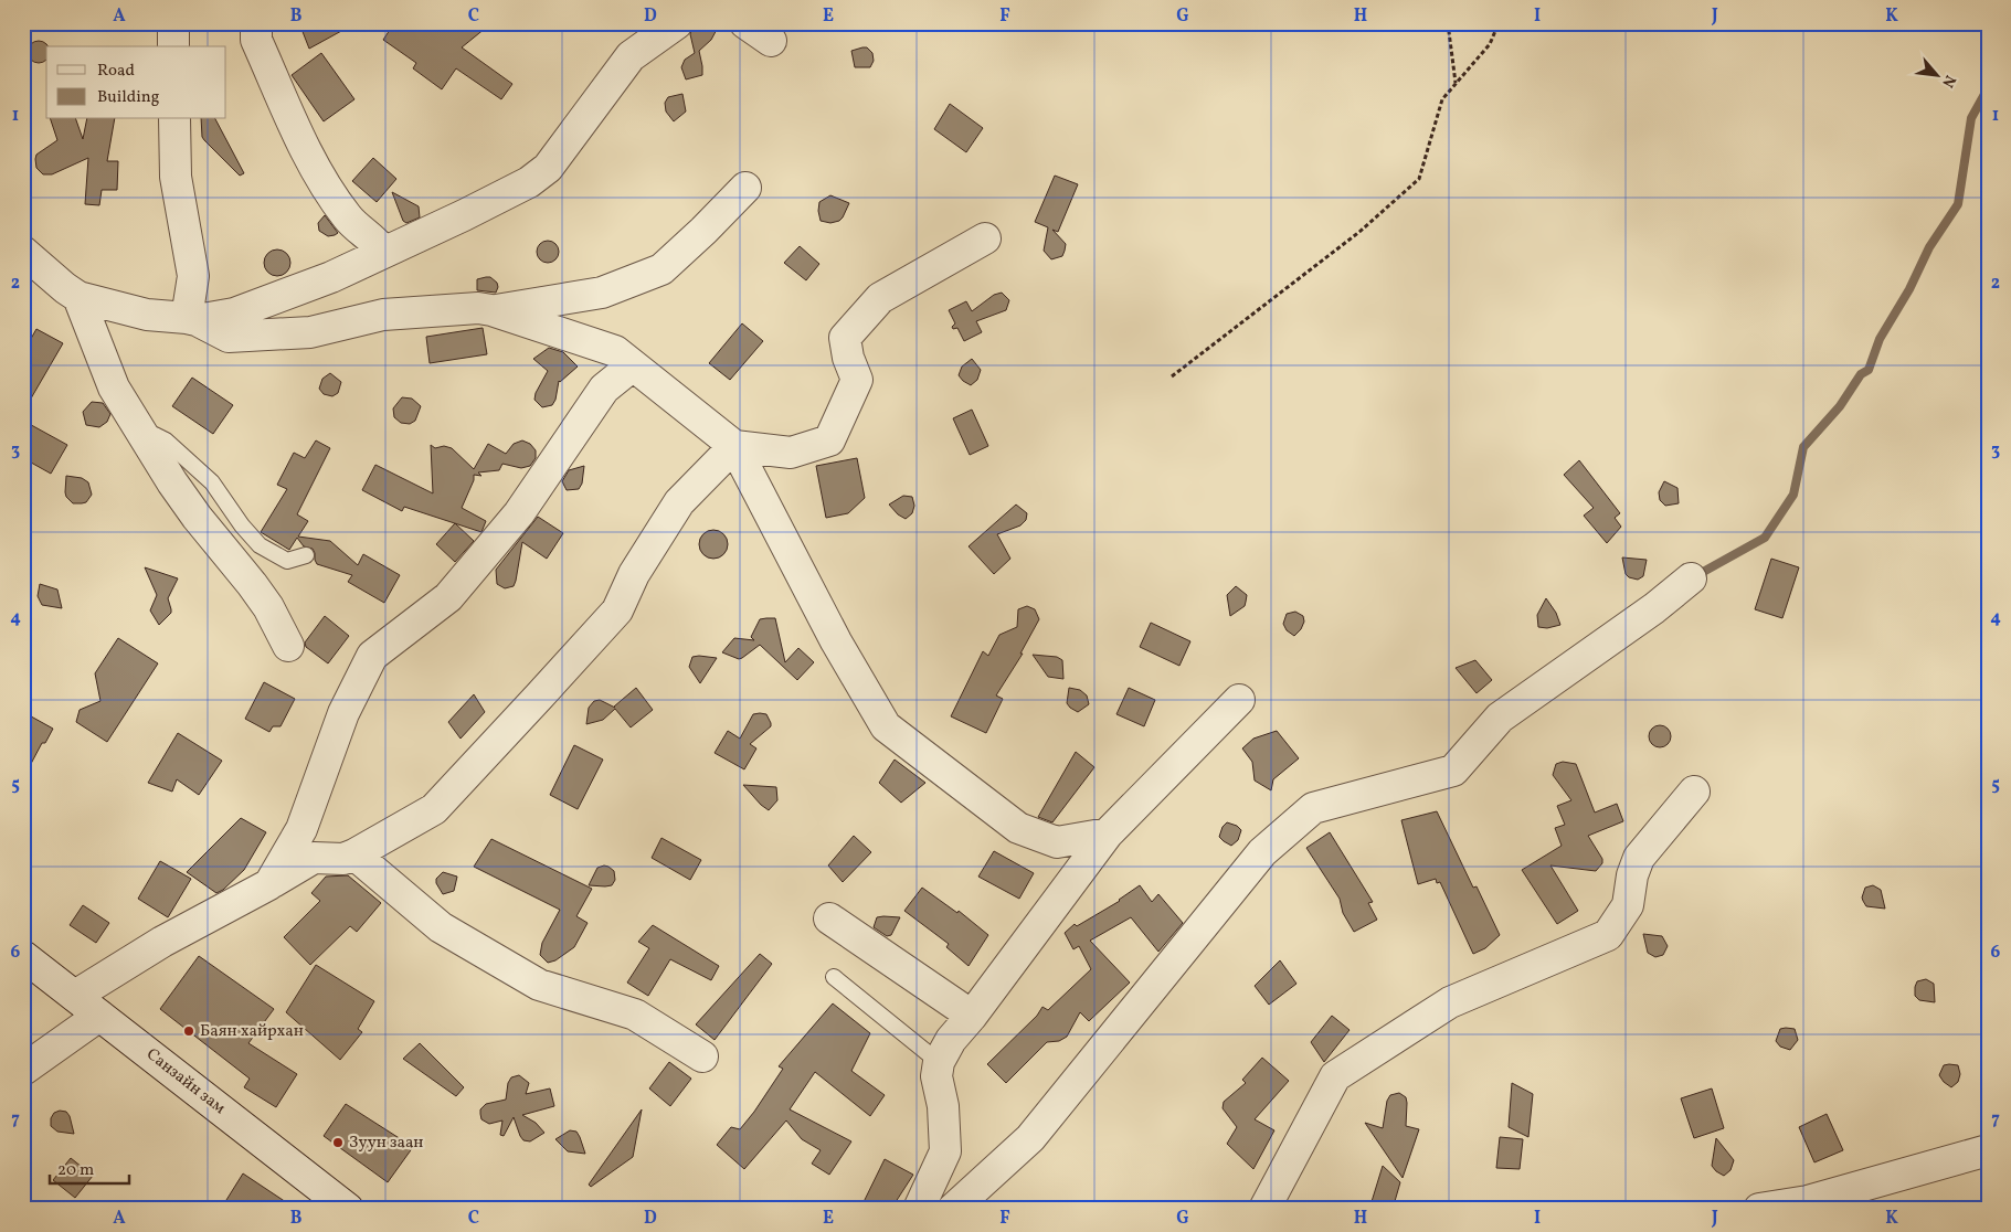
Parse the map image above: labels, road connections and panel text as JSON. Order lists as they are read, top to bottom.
{
  "streets": {
    "street": ["Санзайн зам"]
  },
  "places": ["Баян хайрхан", "Зуун заан"],
  "legend": ["Road", "Building"],
  "scale_bar": "20 m",
  "north": "bottom right",
  "grid": {
    "columns": [
      "A",
      "B",
      "C",
      "D",
      "E",
      "F",
      "G",
      "H",
      "I",
      "J",
      "K"
    ],
    "rows": [
      "1",
      "2",
      "3",
      "4",
      "5",
      "6",
      "7"
    ]
  }
}
